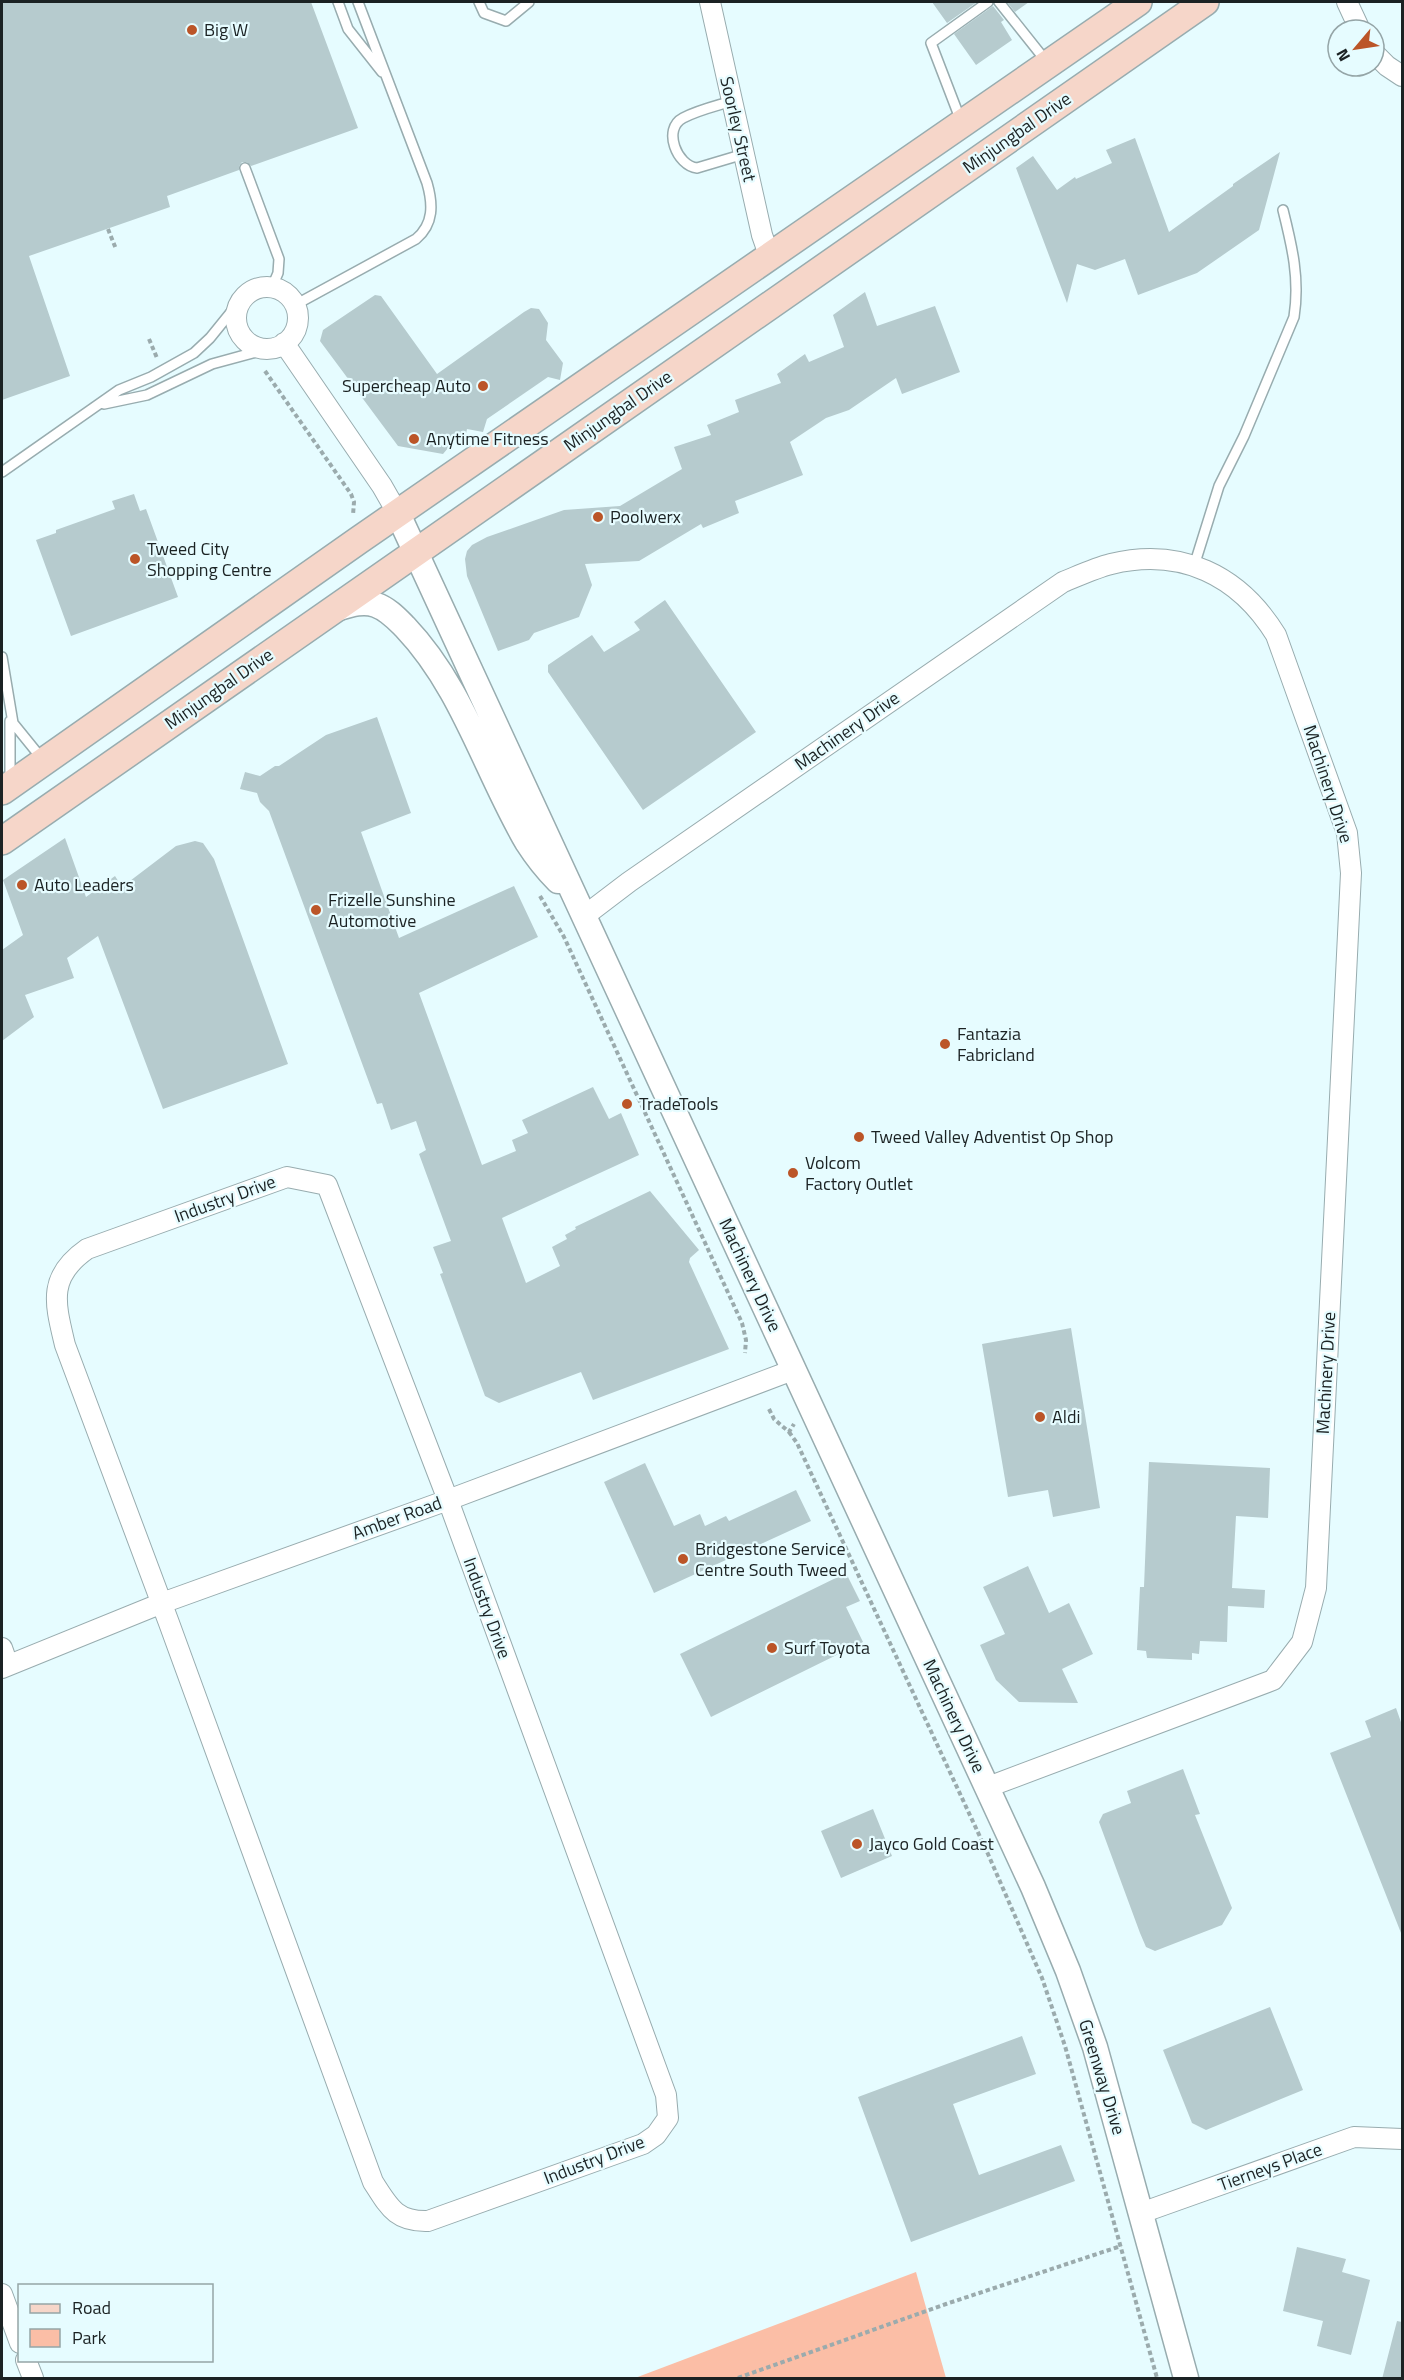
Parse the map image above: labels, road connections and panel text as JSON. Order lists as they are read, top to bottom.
{
  "streets": {
    "main road": ["Minjungbal Drive"],
    "street": [
      "Soorley Street",
      "Machinery Drive",
      "Industry Drive",
      "Amber Road",
      "Greenway Drive",
      "Tierneys Place"
    ]
  },
  "crossings": [
    ["Minjungbal Drive", "Machinery Drive"],
    ["Machinery Drive", "Amber Road"],
    ["Machinery Drive", "Greenway Drive"],
    ["Industry Drive", "Amber Road"],
    ["Greenway Drive", "Tierneys Place"]
  ],
  "places": [
    "Big W",
    "Supercheap Auto",
    "Anytime Fitness",
    "Poolwerx",
    "Tweed City Shopping Centre",
    "Auto Leaders",
    "Frizelle Sunshine Automotive",
    "Fantazia Fabricland",
    "TradeTools",
    "Tweed Valley Adventist Op Shop",
    "Volcom Factory Outlet",
    "Aldi",
    "Bridgestone Service Centre South Tweed",
    "Surf Toyota",
    "Jayco Gold Coast"
  ],
  "legend": ["Road", "Park"],
  "north": "bottom left"
}
